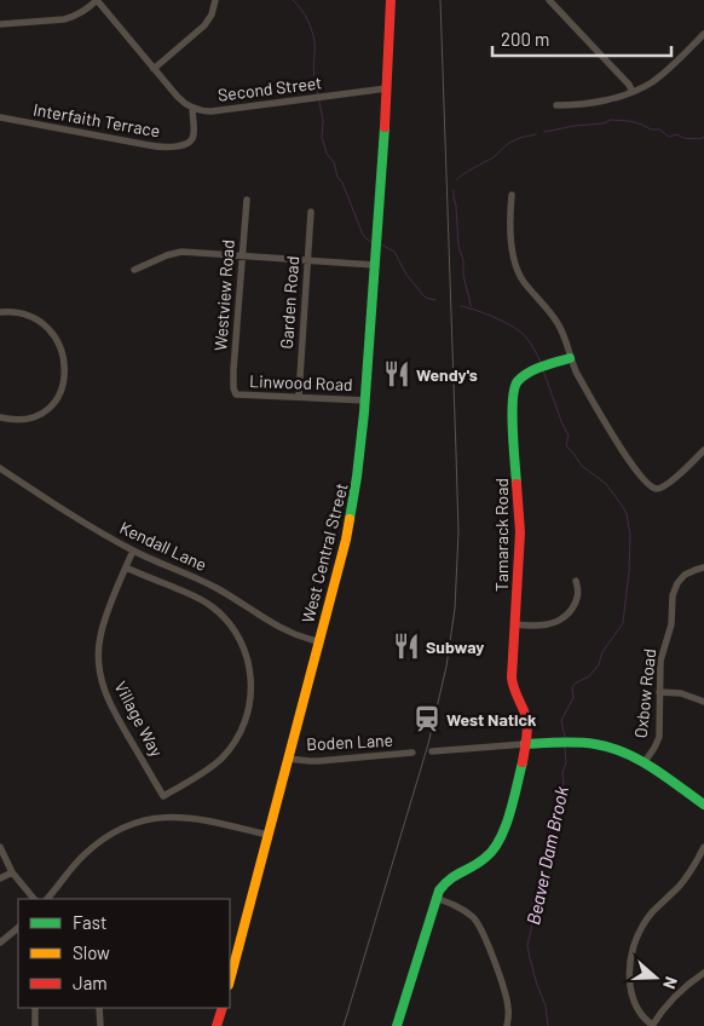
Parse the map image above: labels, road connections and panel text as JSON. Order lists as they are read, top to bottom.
{
  "streets": {
    "main road": ["Tamarack Road", "West Central Street"],
    "street": [
      "Second Street",
      "Interfaith Terrace",
      "Westview Road",
      "Garden Road",
      "Linwood Road",
      "Kendall Lane",
      "Oxbow Road",
      "Village Way",
      "Boden Lane"
    ]
  },
  "crossings": [
    ["Second Street", "Interfaith Terrace"],
    ["Second Street", "West Central Street"],
    ["Westview Road", "Linwood Road"],
    ["Garden Road", "Linwood Road"],
    ["Linwood Road", "West Central Street"],
    ["Kendall Lane", "West Central Street"],
    ["Kendall Lane", "Village Way"],
    ["West Central Street", "Boden Lane"]
  ],
  "water": ["Beaver Dam Brook"],
  "places": {
    "restaurant": ["Wendy's", "Subway"],
    "station": ["West Natick"]
  },
  "legend": ["Fast", "Slow", "Jam"],
  "scale_bar": "200 m",
  "north": "right"
}
